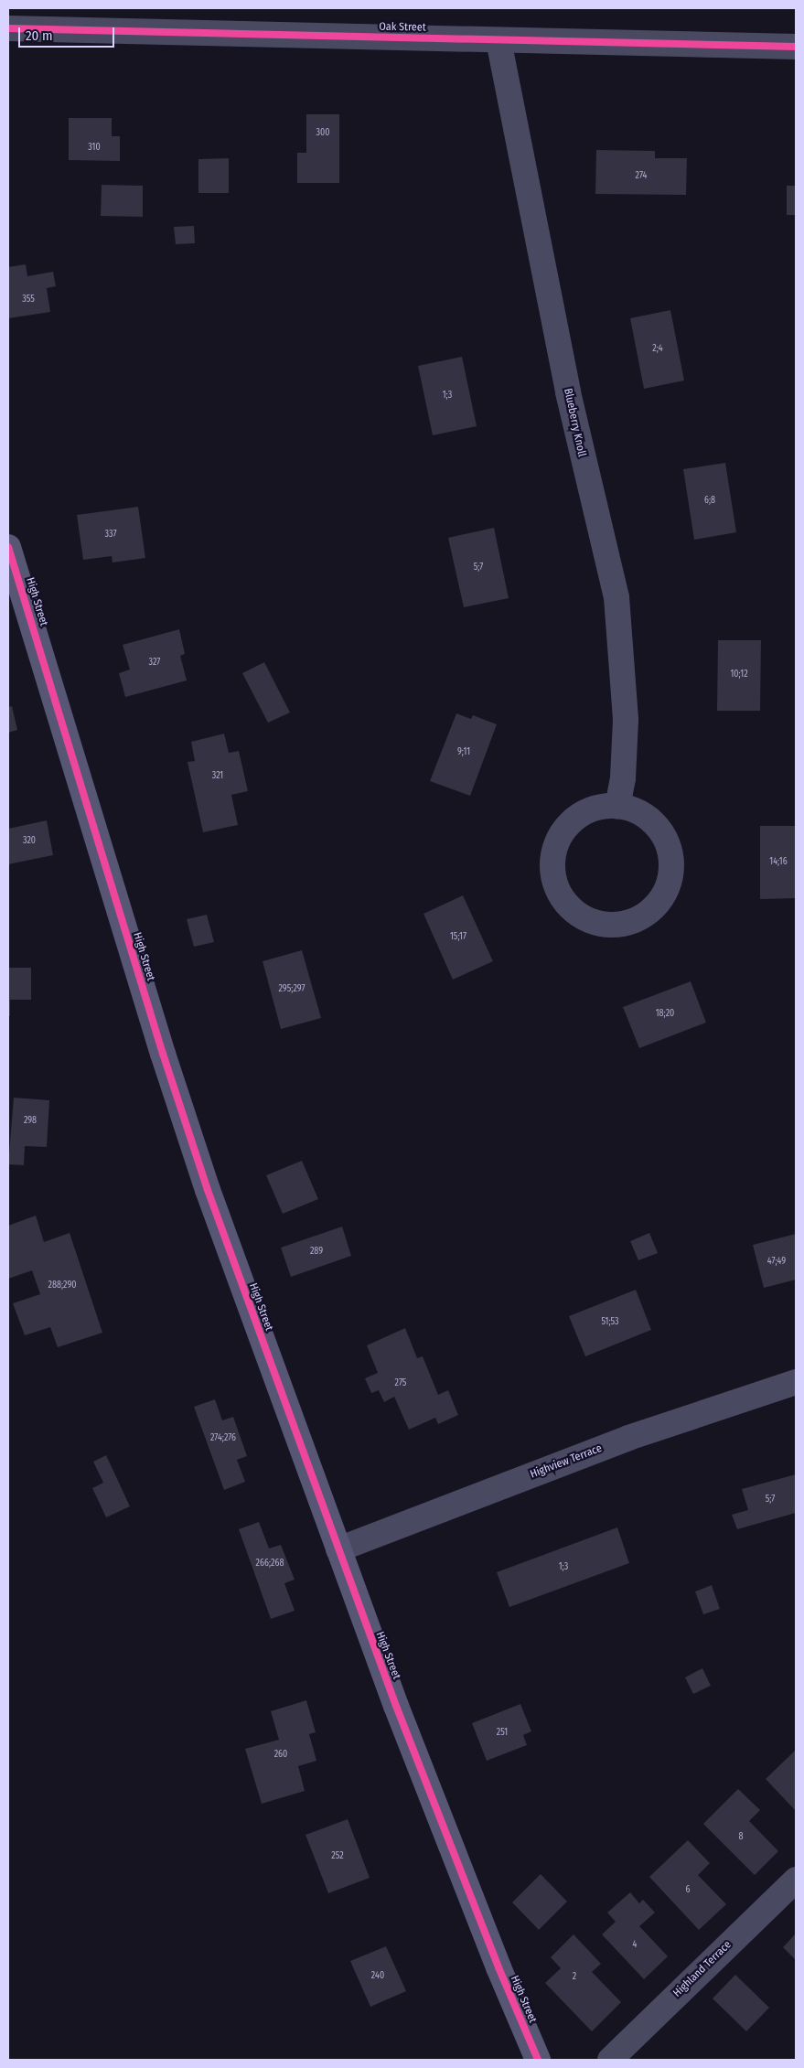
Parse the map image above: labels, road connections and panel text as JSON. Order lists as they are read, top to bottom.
{
  "streets": {
    "street": [
      "Oak Street",
      "Blueberry Knoll",
      "High Street",
      "Highview Terrace",
      "Highland Terrace"
    ]
  },
  "crossings": [
    ["Oak Street", "Blueberry Knoll"],
    ["High Street", "Highview Terrace"]
  ],
  "house_numbers": [
    "300",
    "310",
    "274",
    "355",
    "2;4",
    "1;3",
    "6;8",
    "337",
    "5;7",
    "327",
    "10;12",
    "9;11",
    "321",
    "320",
    "14;16",
    "15;17",
    "295;297",
    "18;20",
    "298",
    "289",
    "47;49",
    "288;290",
    "51;53",
    "275",
    "274;276",
    "5;7",
    "266;268",
    "1;3",
    "251",
    "260",
    "8",
    "252",
    "6",
    "4",
    "240",
    "2"
  ],
  "scale_bar": "20 m"
}
